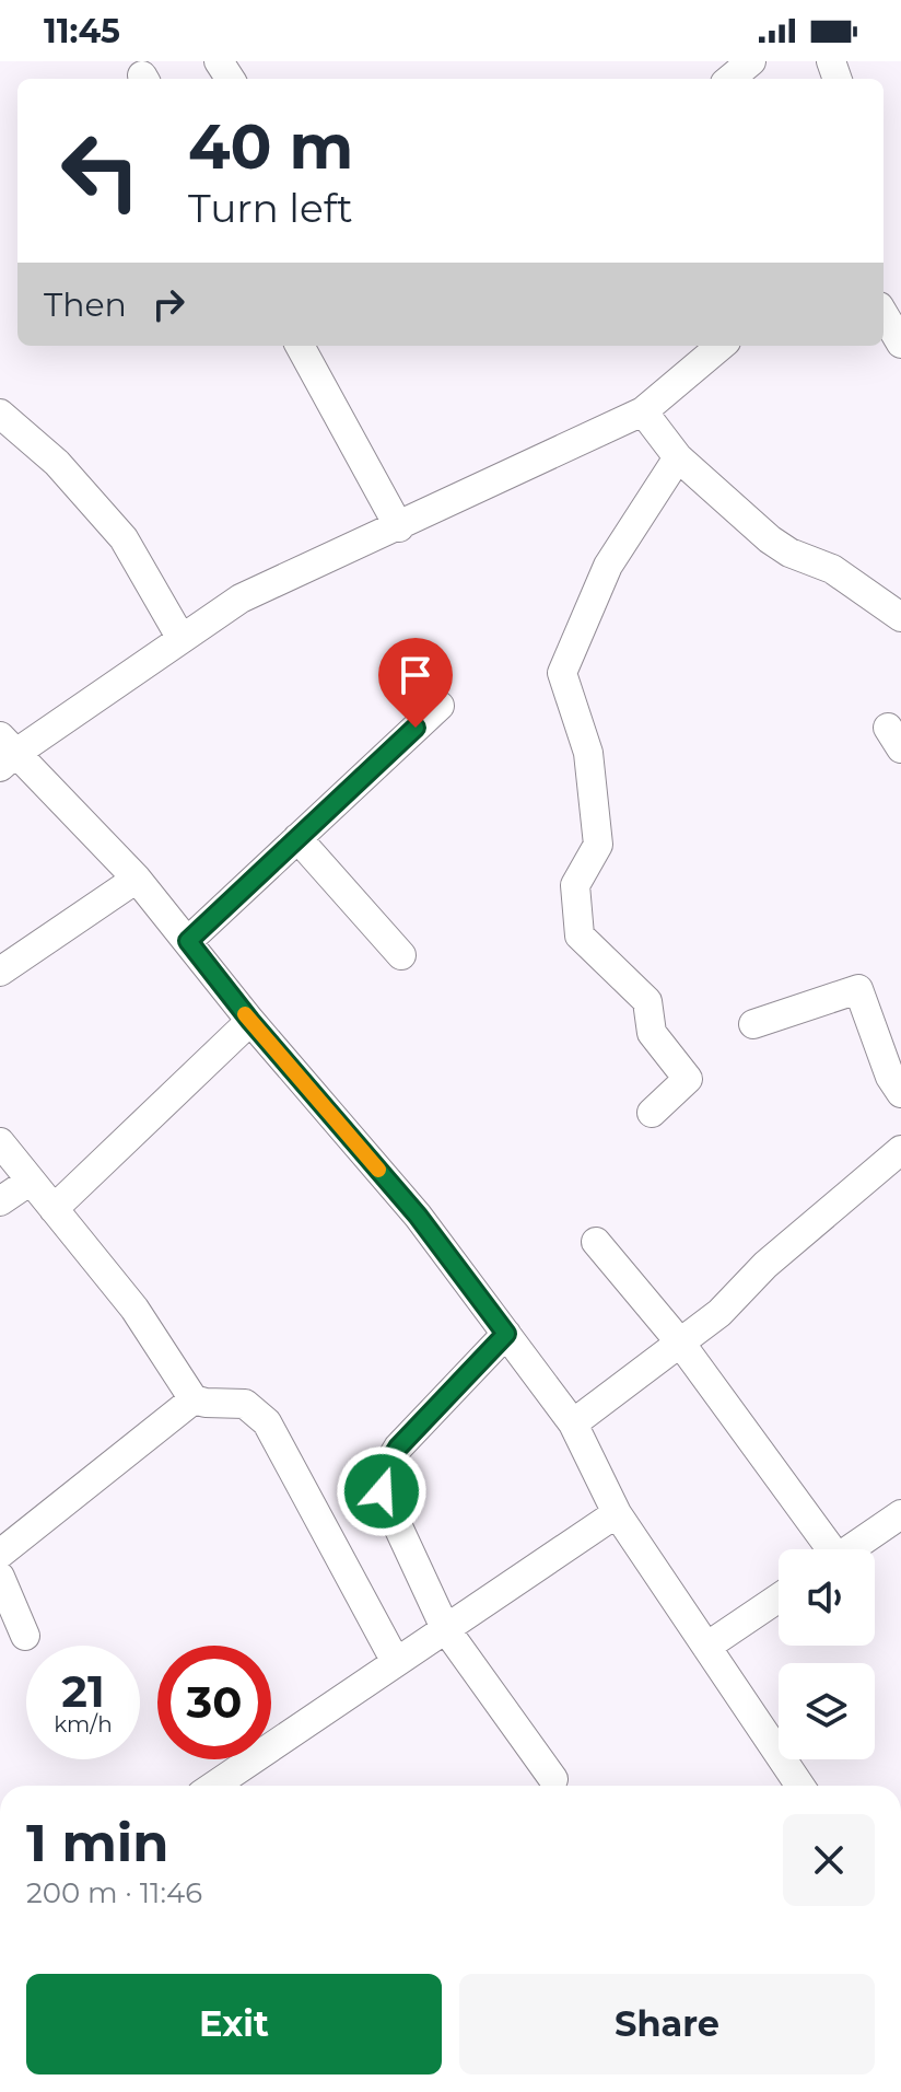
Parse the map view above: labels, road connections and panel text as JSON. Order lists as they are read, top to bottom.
{
  "page": {
    "status": "11:45",
    "turn": ["40 m", "Turn left"],
    "then": "Then",
    "speed": "21 km/h",
    "limit": "30",
    "heading": ["1 min", "200 m · 11:46"],
    "buttons": ["Exit", "Share"]
  }
}
